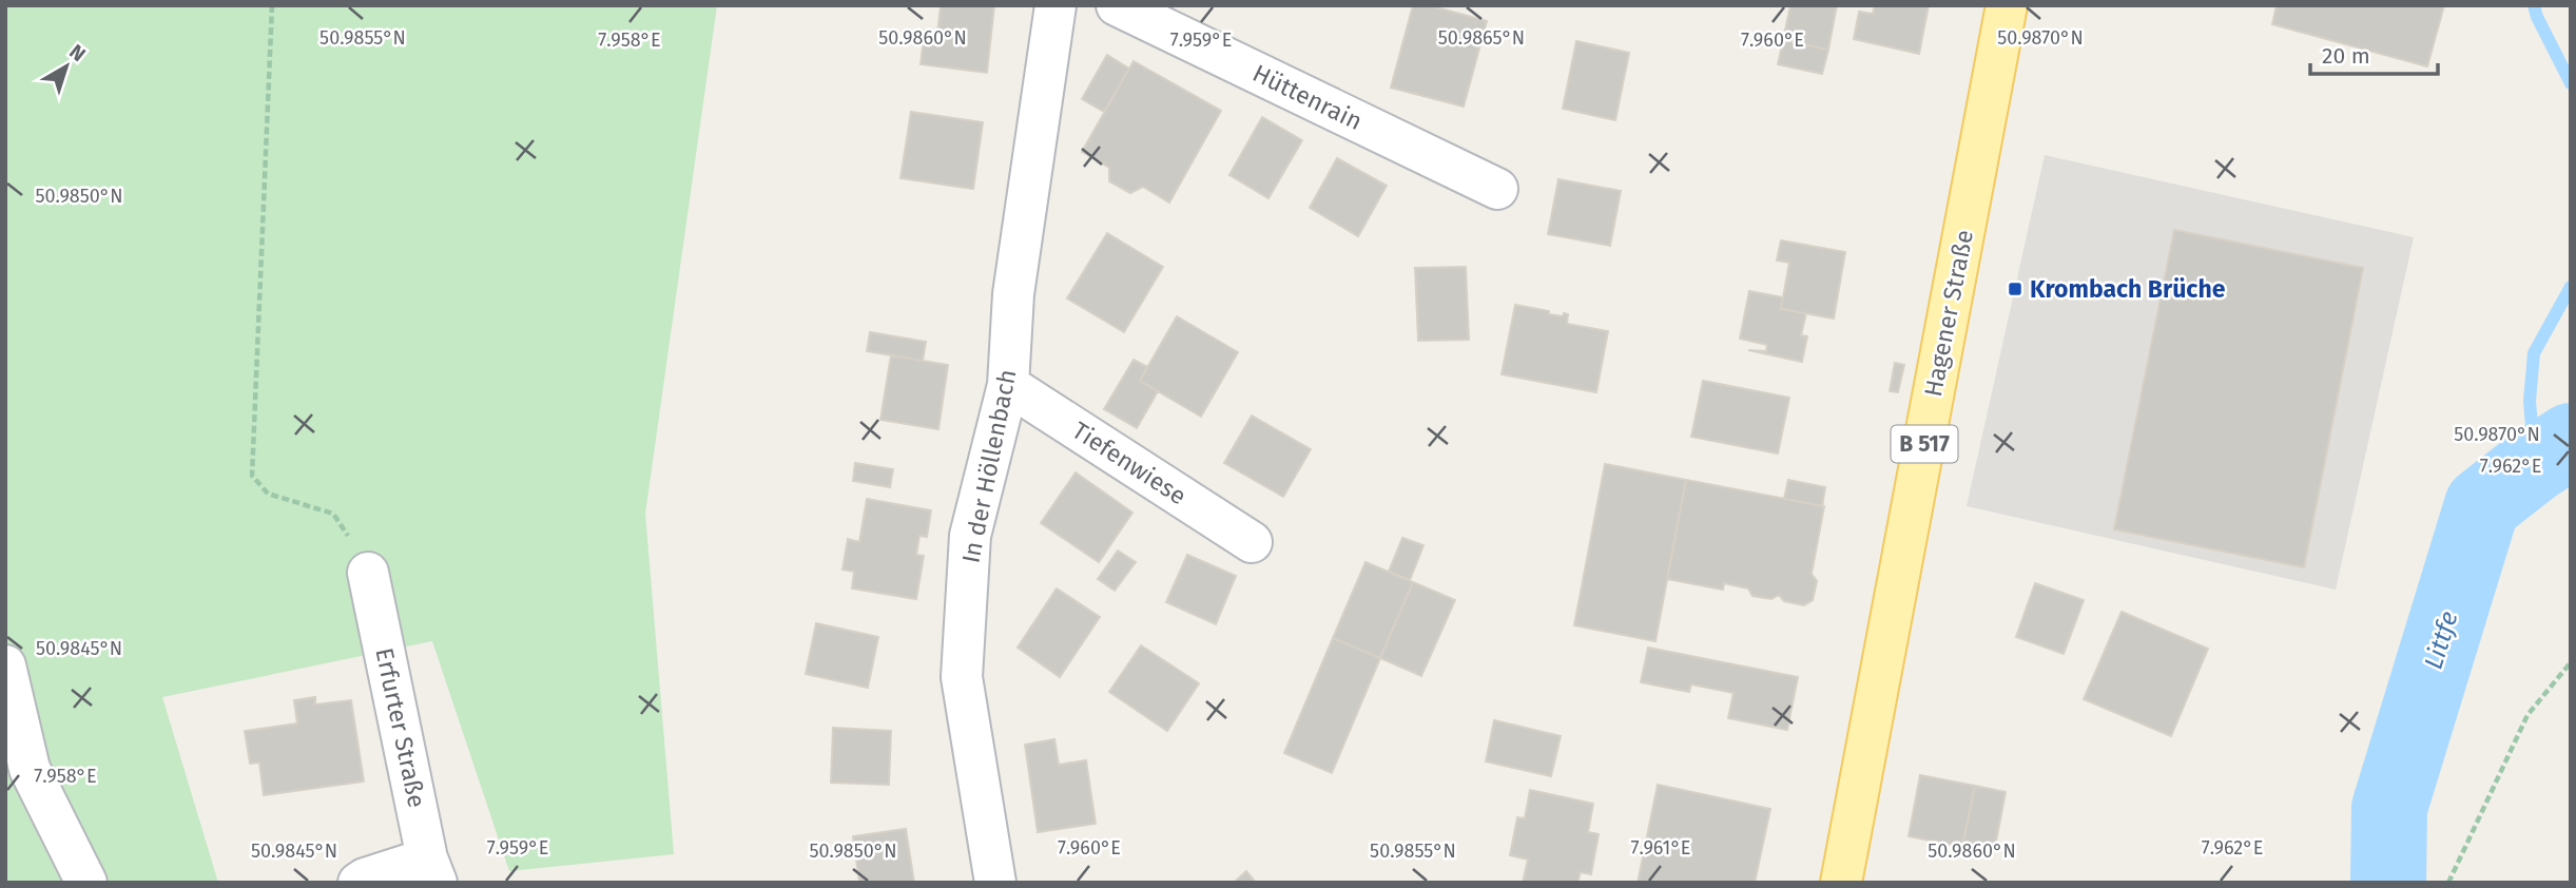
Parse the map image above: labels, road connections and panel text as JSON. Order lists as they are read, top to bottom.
{
  "streets": {
    "main road": ["Hagener Straße", "B 517"],
    "street": [
      "Hüttenrain",
      "Tiefenwiese",
      "In der Höllenbach",
      "Erfurter Straße"
    ]
  },
  "crossings": [
    ["Tiefenwiese", "In der Höllenbach"]
  ],
  "water": ["Littfe"],
  "places": {
    "transit": ["Krombach Brüche"]
  },
  "scale_bar": "20 m",
  "north": "top right",
  "coordinates": [
    "50.9855°N",
    "50.9860°N",
    "50.9870°N",
    "50.9865°N",
    "7.958°E",
    "7.959°E",
    "7.960°E",
    "50.9850°N",
    "7.962°E",
    "50.9845°N",
    "7.961°E"
  ]
}
